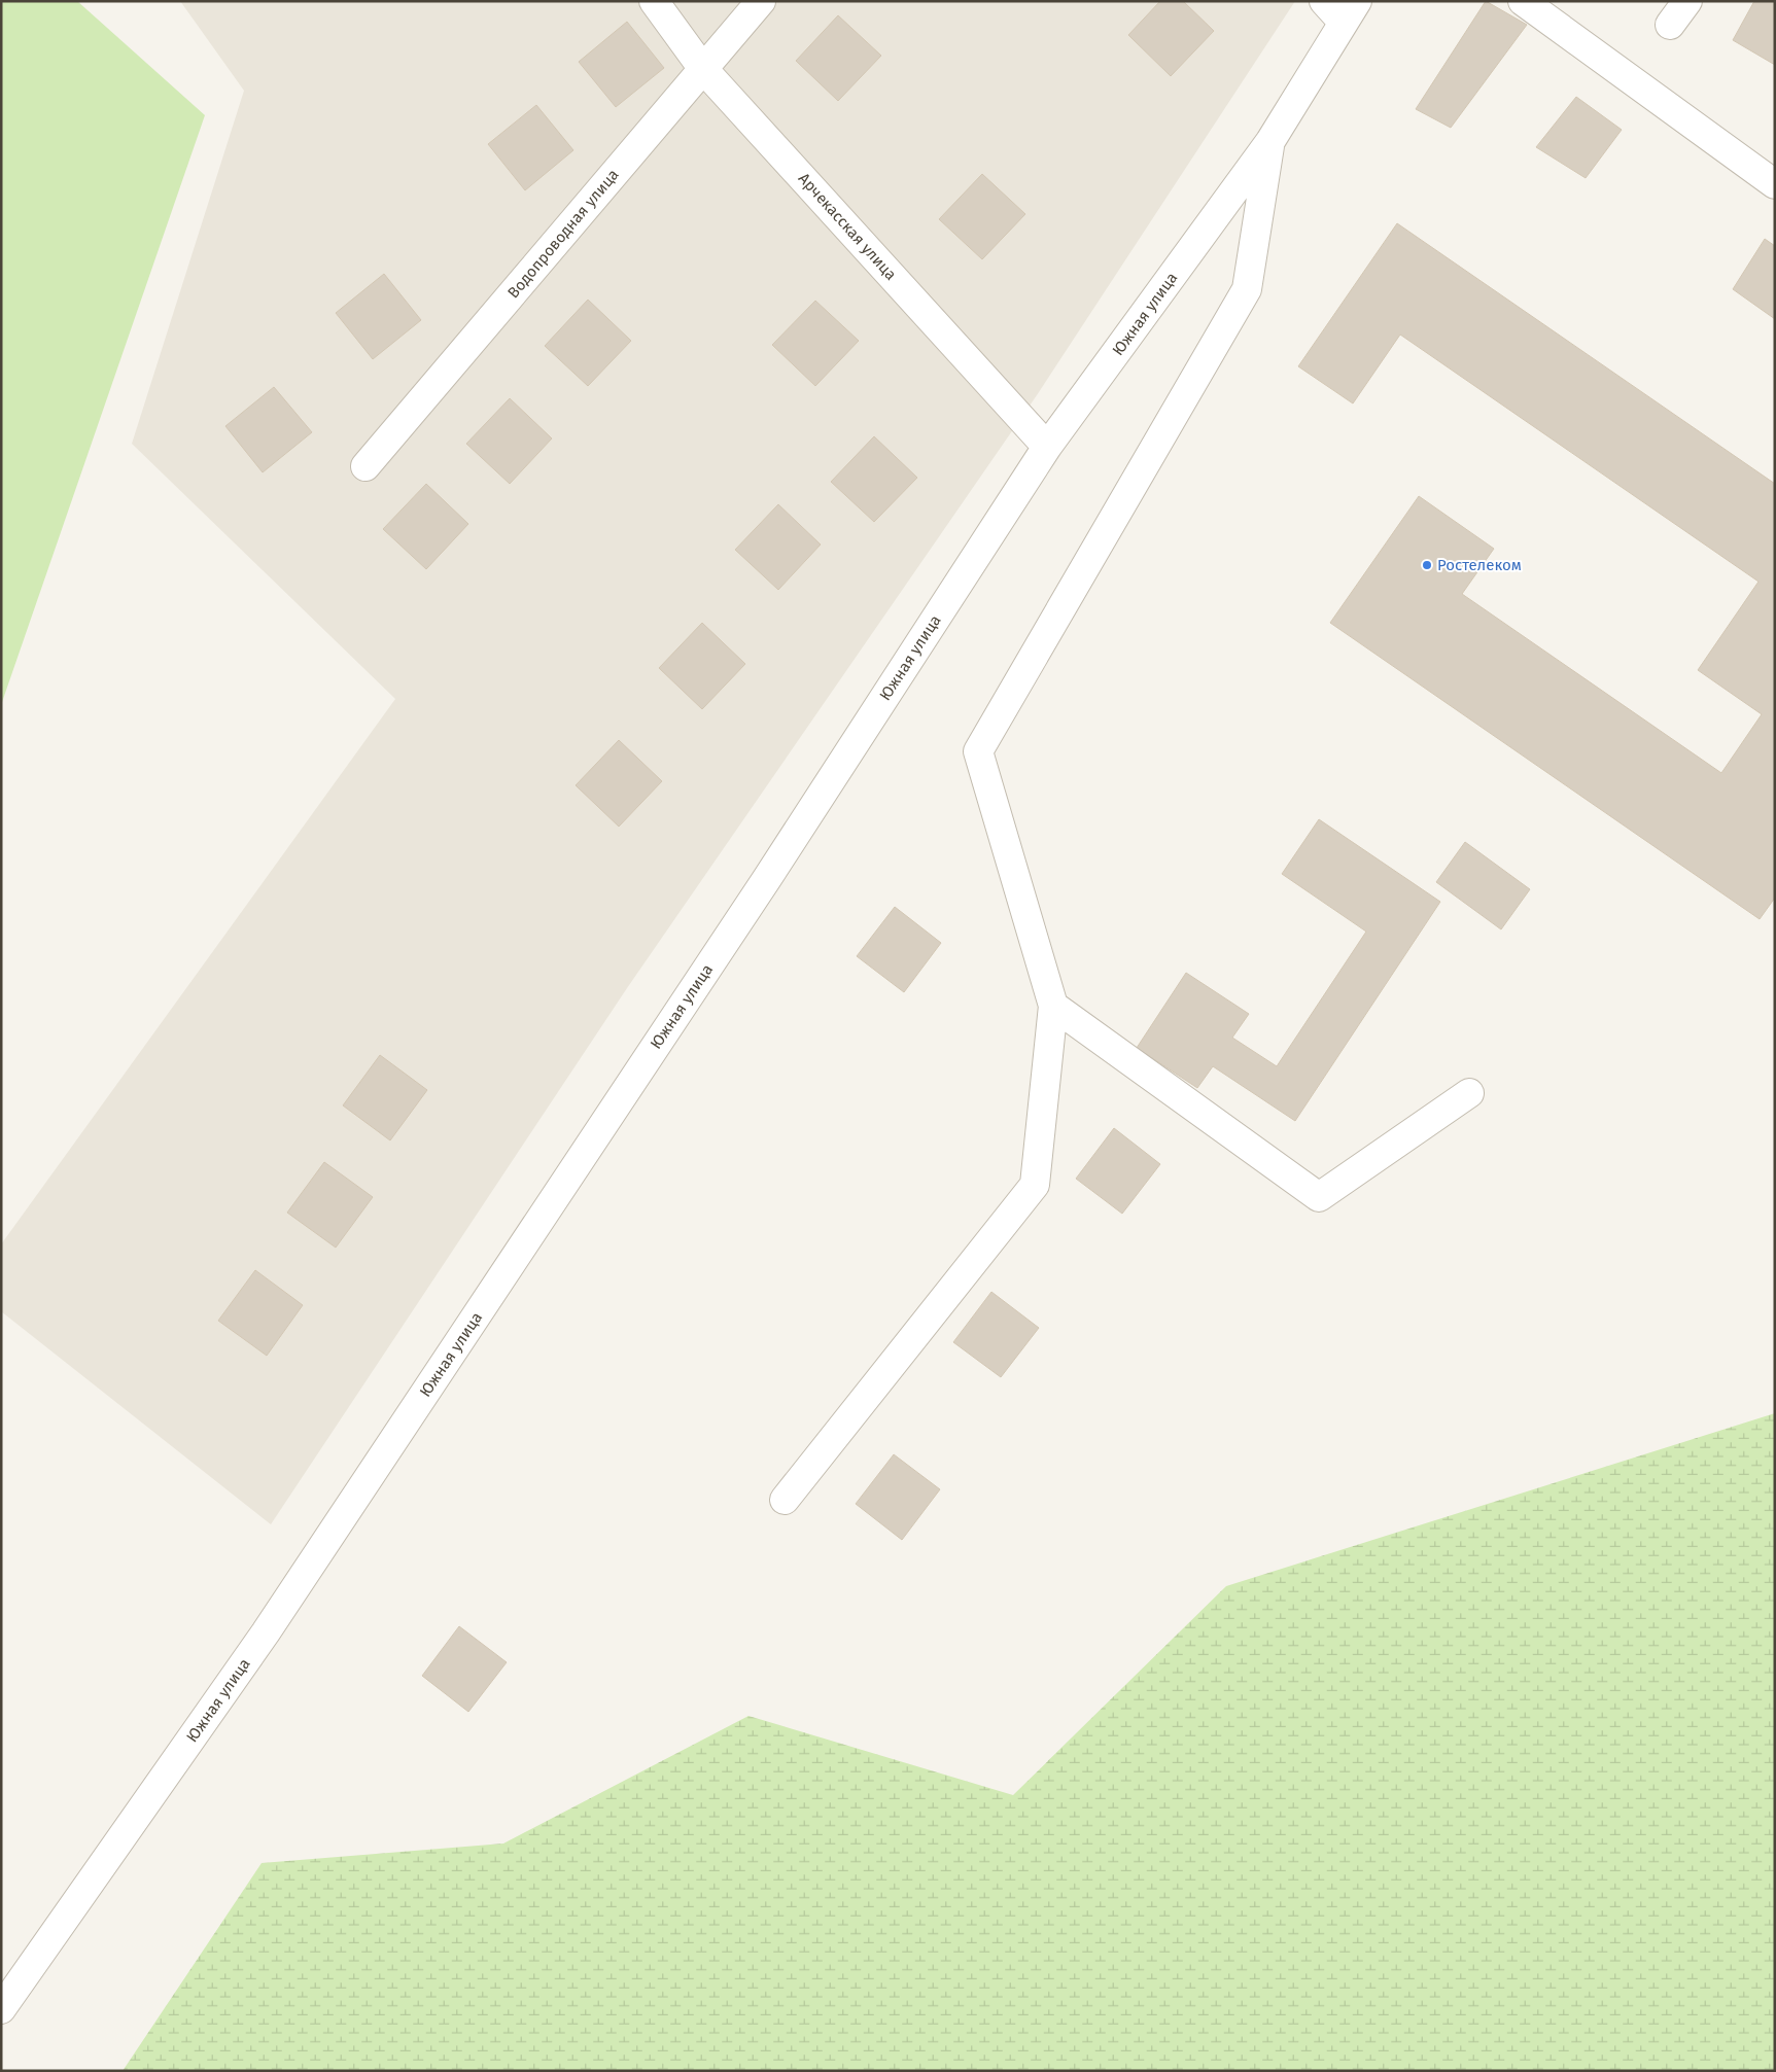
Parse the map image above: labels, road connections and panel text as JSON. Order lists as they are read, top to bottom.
{
  "streets": {
    "street": ["Арчекасская улица", "Водопроводная улица", "Южная улица"]
  },
  "crossings": [
    ["Арчекасская улица", "Водопроводная улица"],
    ["Арчекасская улица", "Южная улица"]
  ],
  "places": ["Ростелеком"]
}
